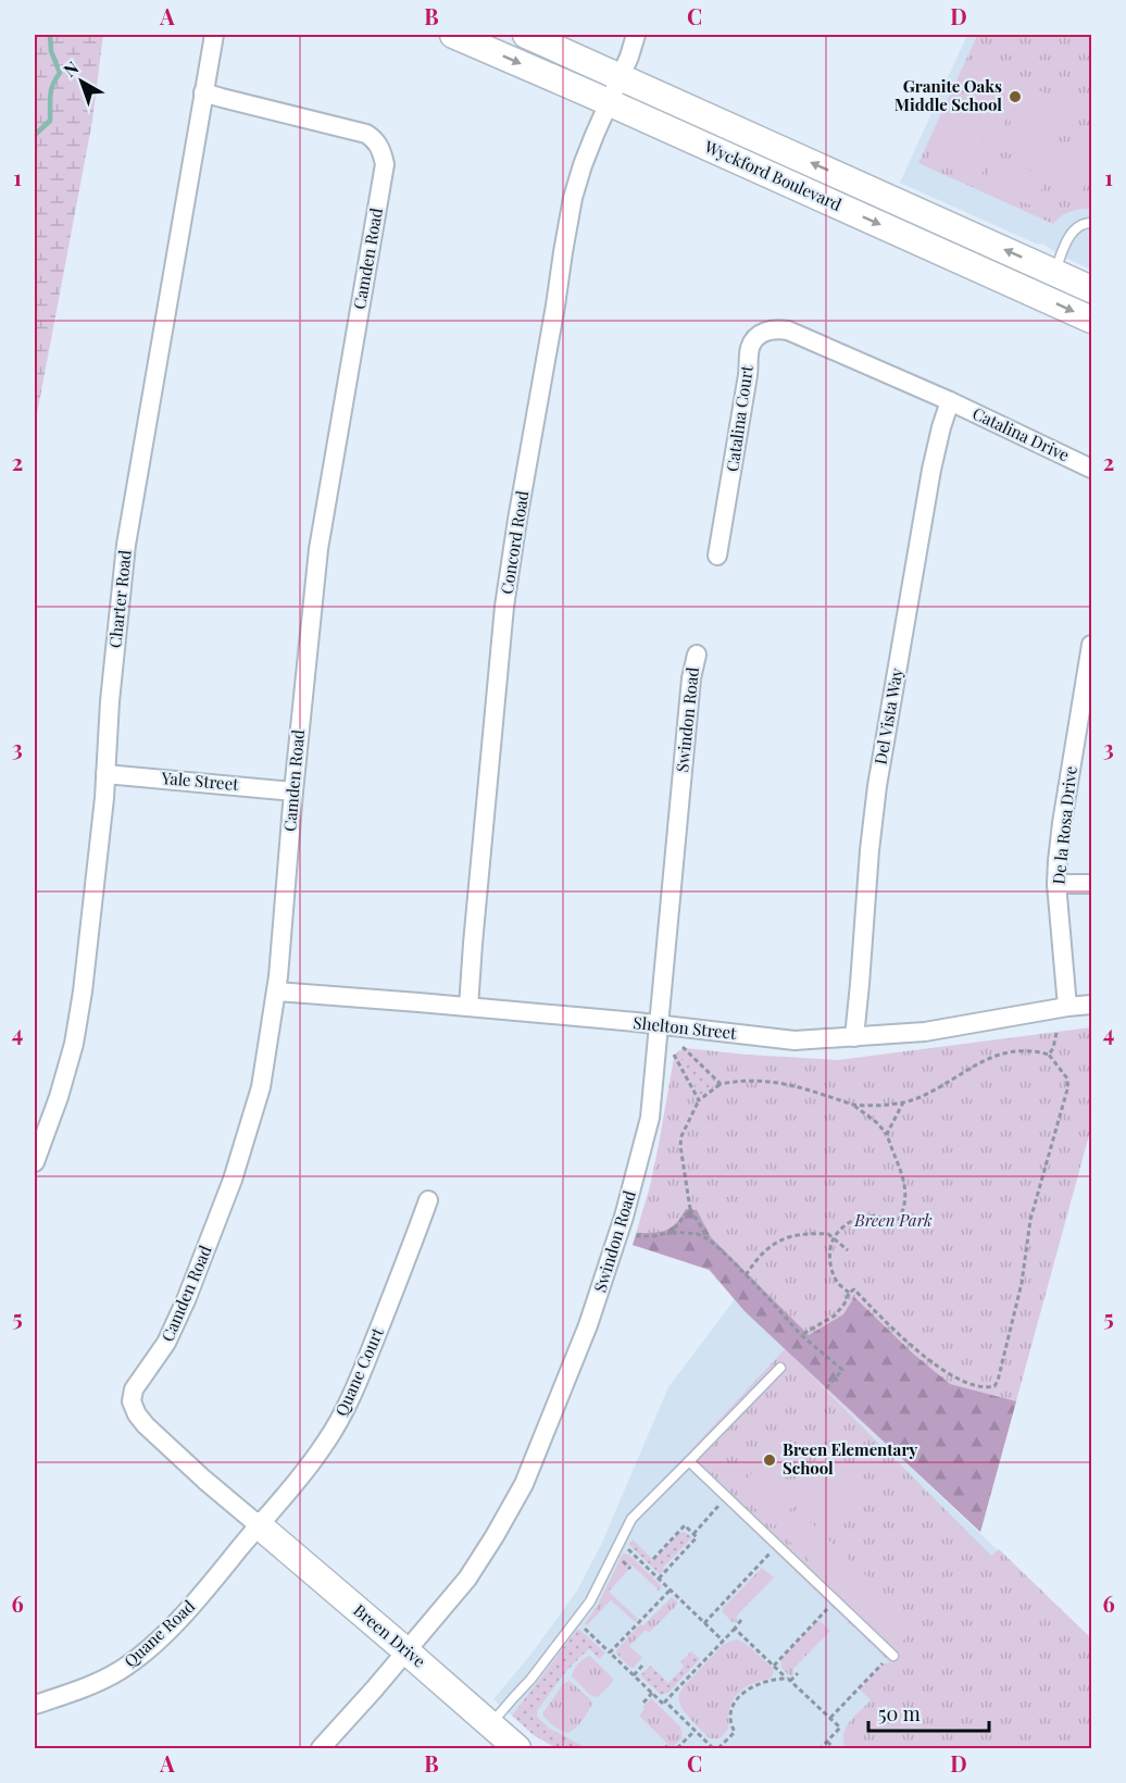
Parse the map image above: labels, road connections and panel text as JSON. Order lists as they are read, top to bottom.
{
  "streets": {
    "street": [
      "Wyckford Boulevard",
      "Camden Road",
      "Catalina Court",
      "Catalina Drive",
      "Concord Road",
      "Charter Road",
      "Del Vista Way",
      "Swindon Road",
      "Yale Street",
      "De la Rosa Drive",
      "Shelton Street",
      "Quane Court",
      "Quane Road",
      "Breen Drive"
    ]
  },
  "crossings": [
    ["Wyckford Boulevard", "Concord Road"],
    ["Camden Road", "Charter Road"],
    ["Camden Road", "Yale Street"],
    ["Camden Road", "Shelton Street"],
    ["Camden Road", "Quane Court"],
    ["Camden Road", "Quane Road"],
    ["Camden Road", "Breen Drive"],
    ["Catalina Court", "Catalina Drive"],
    ["Catalina Court", "Del Vista Way"],
    ["Catalina Drive", "Del Vista Way"],
    ["Concord Road", "Shelton Street"],
    ["Charter Road", "Yale Street"],
    ["Del Vista Way", "Shelton Street"],
    ["Swindon Road", "Shelton Street"],
    ["Swindon Road", "Breen Drive"],
    ["De la Rosa Drive", "Shelton Street"],
    ["Quane Court", "Quane Road"],
    ["Quane Court", "Breen Drive"],
    ["Quane Road", "Breen Drive"]
  ],
  "parks": ["Breen Park"],
  "places": ["Granite Oaks Middle School", "Breen Elementary School"],
  "scale_bar": "50 m",
  "north": "top left",
  "grid": {
    "columns": [
      "A",
      "B",
      "C",
      "D"
    ],
    "rows": [
      "1",
      "2",
      "3",
      "4",
      "5",
      "6"
    ]
  }
}
